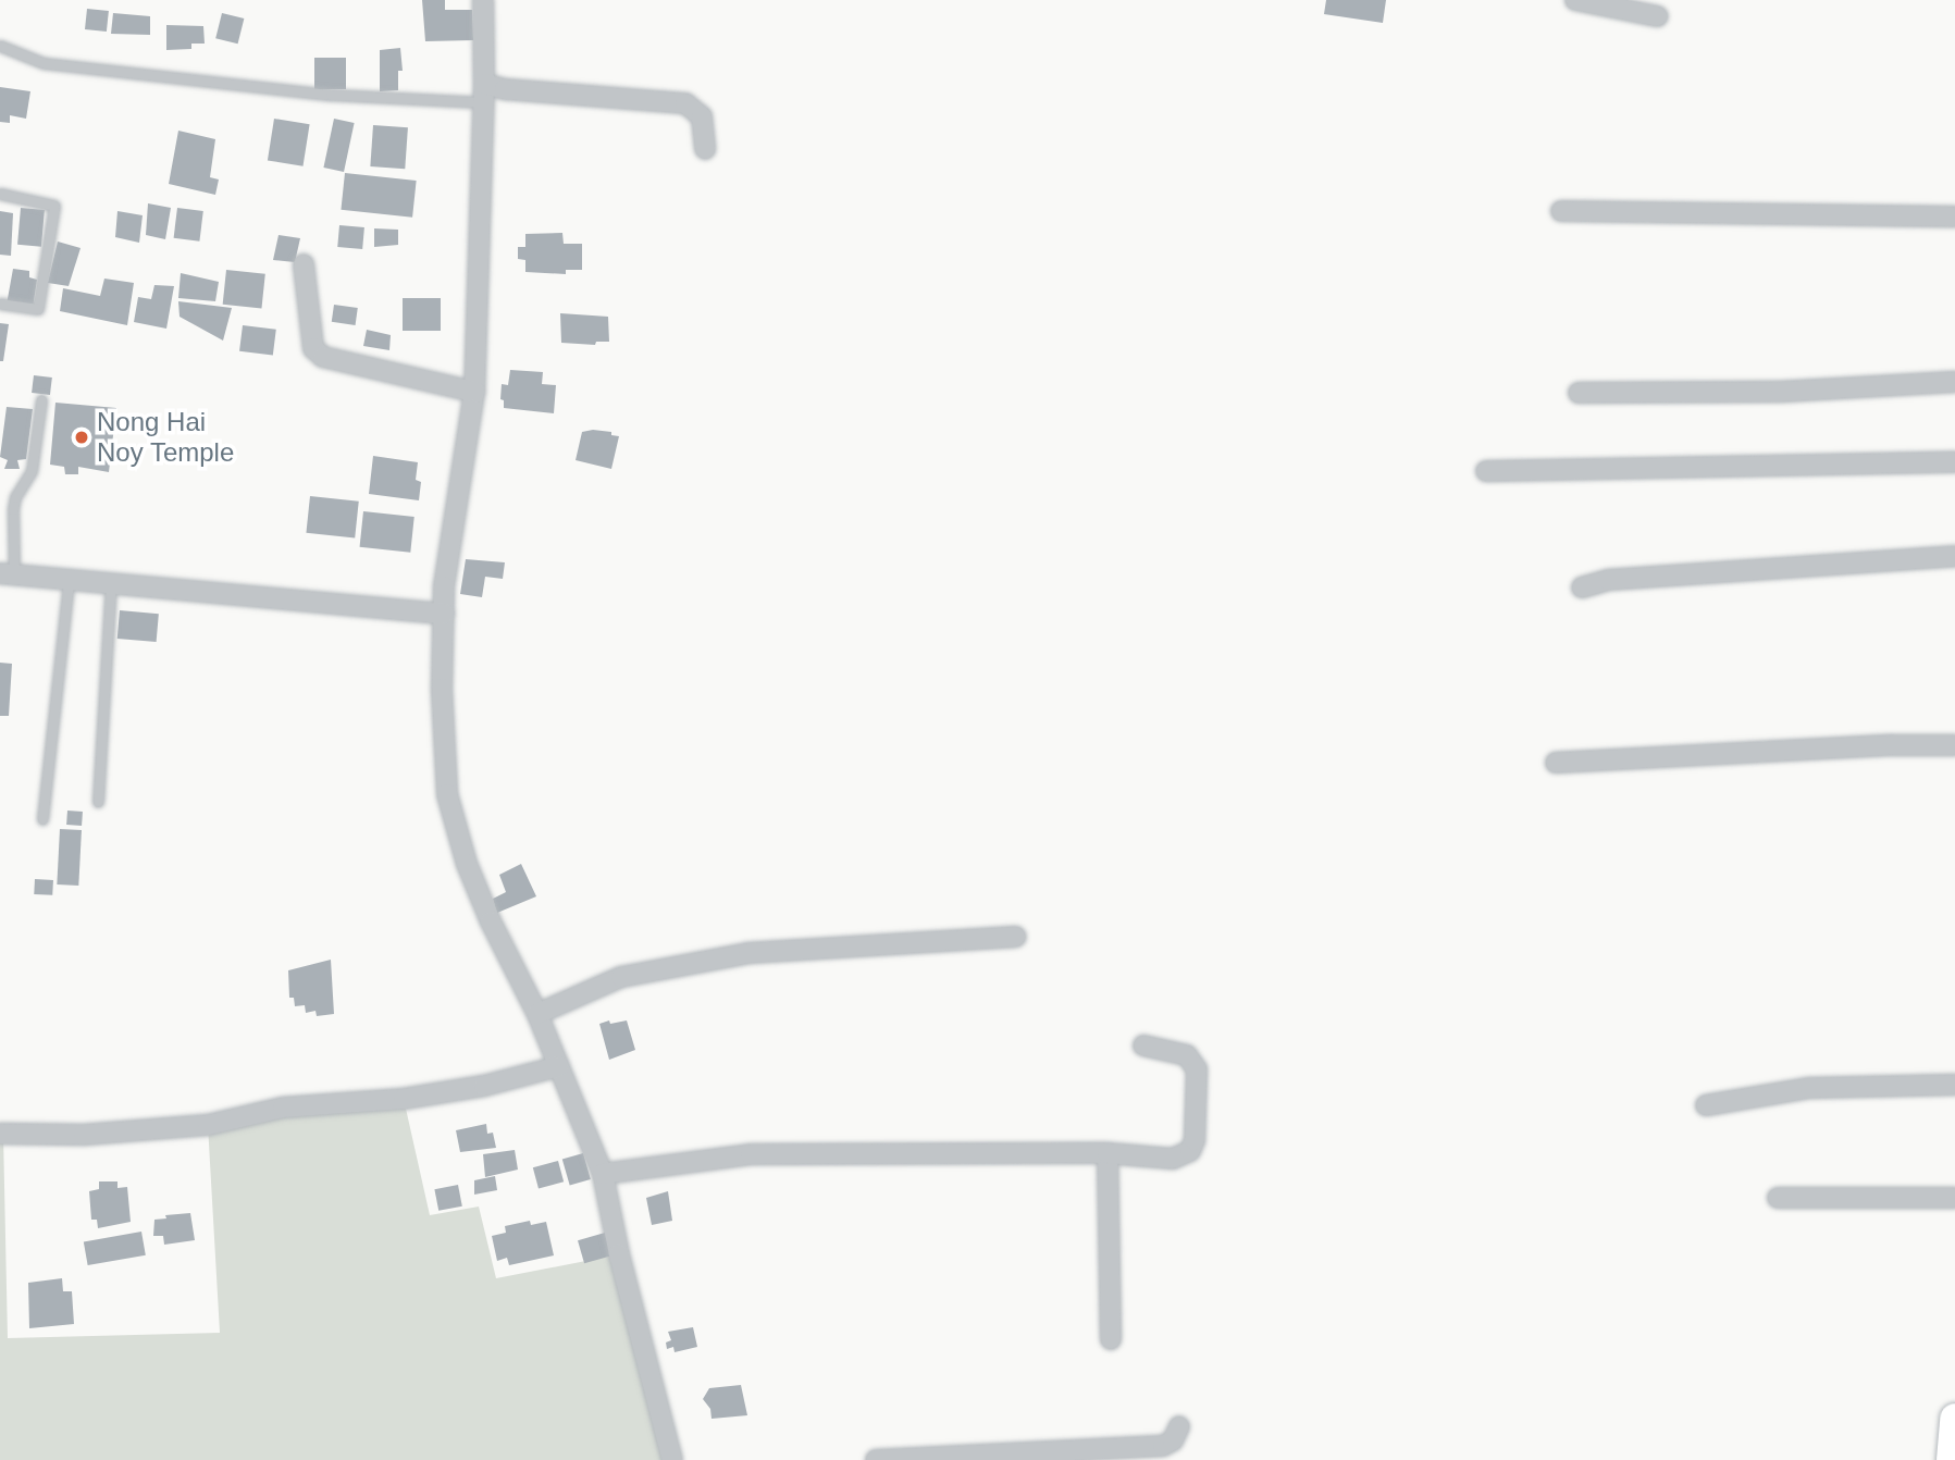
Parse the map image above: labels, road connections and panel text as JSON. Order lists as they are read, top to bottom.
{
  "places": ["Nong Hai Noy Temple"]
}
